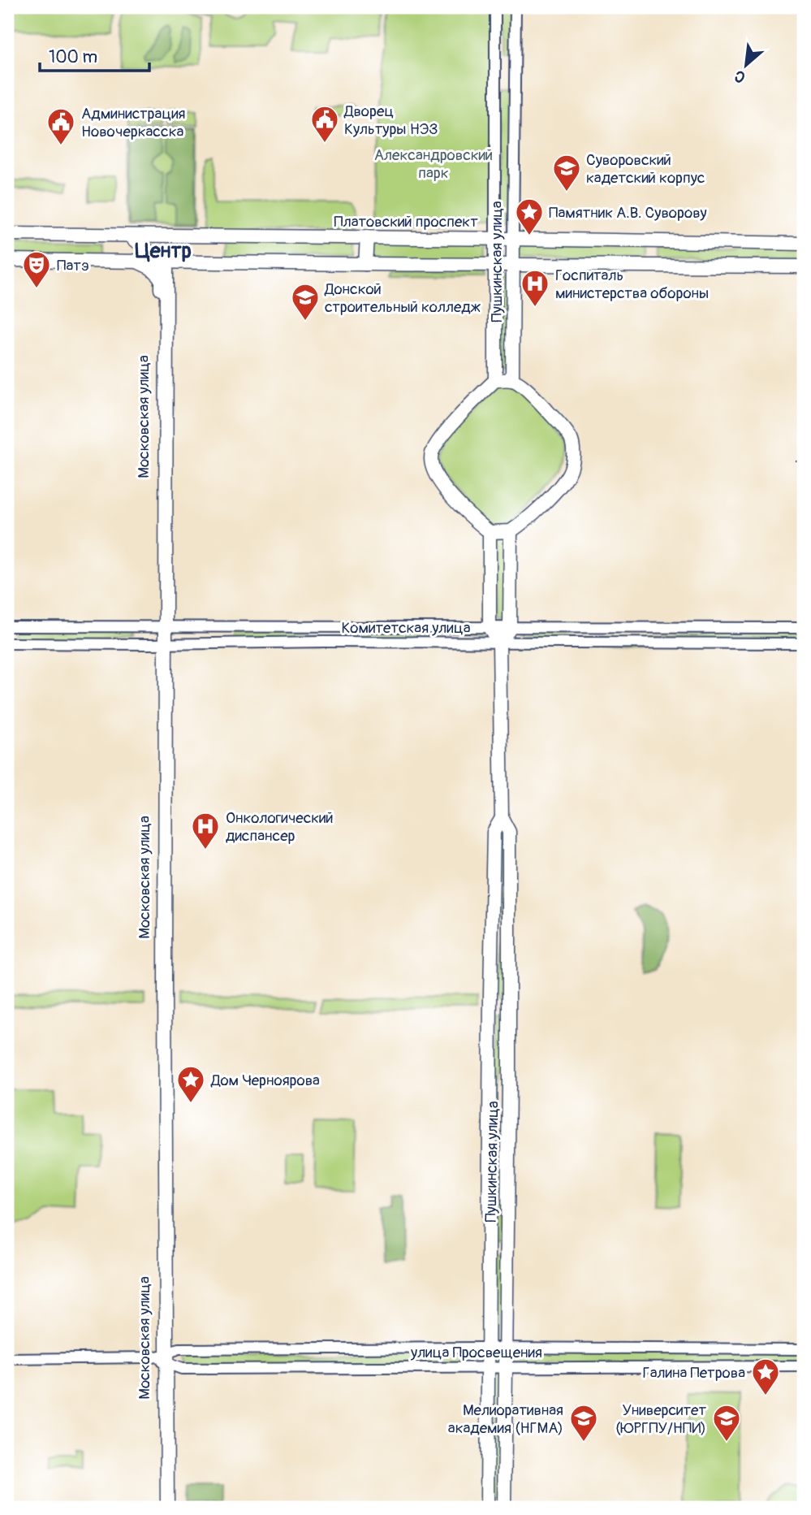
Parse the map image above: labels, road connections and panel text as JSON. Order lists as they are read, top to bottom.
{
  "streets": {
    "main road": ["Платовский проспект", "Пушкинская улица", "Московская улица"],
    "street": ["Комитетская улица", "улица Просвещения"]
  },
  "crossings": [
    ["Платовский проспект", "Пушкинская улица"],
    ["Пушкинская улица", "Комитетская улица"],
    ["Пушкинская улица", "улица Просвещения"],
    ["Московская улица", "Комитетская улица"],
    ["Московская улица", "улица Просвещения"]
  ],
  "districts": ["Центр"],
  "parks": ["Александровский парк"],
  "places": {
    "public building": ["Дворец Культуры НЭЗ", "Администрация Новочеркасска"],
    "school or university": [
      "Суворовский кадетский корпус",
      "Донской строительный колледж",
      "Мелиоративная академия (НГМА)",
      "Университет (ЮРГПУ/НПИ)"
    ],
    "place": ["Памятник А.В. Суворову", "Дом Черноярова", "Галина Петрова"],
    "theatre": ["Патэ"],
    "hospital": ["Госпиталь министерства обороны", "Онкологический диспансер"]
  },
  "scale_bar": "100 m",
  "north": "bottom left"
}
